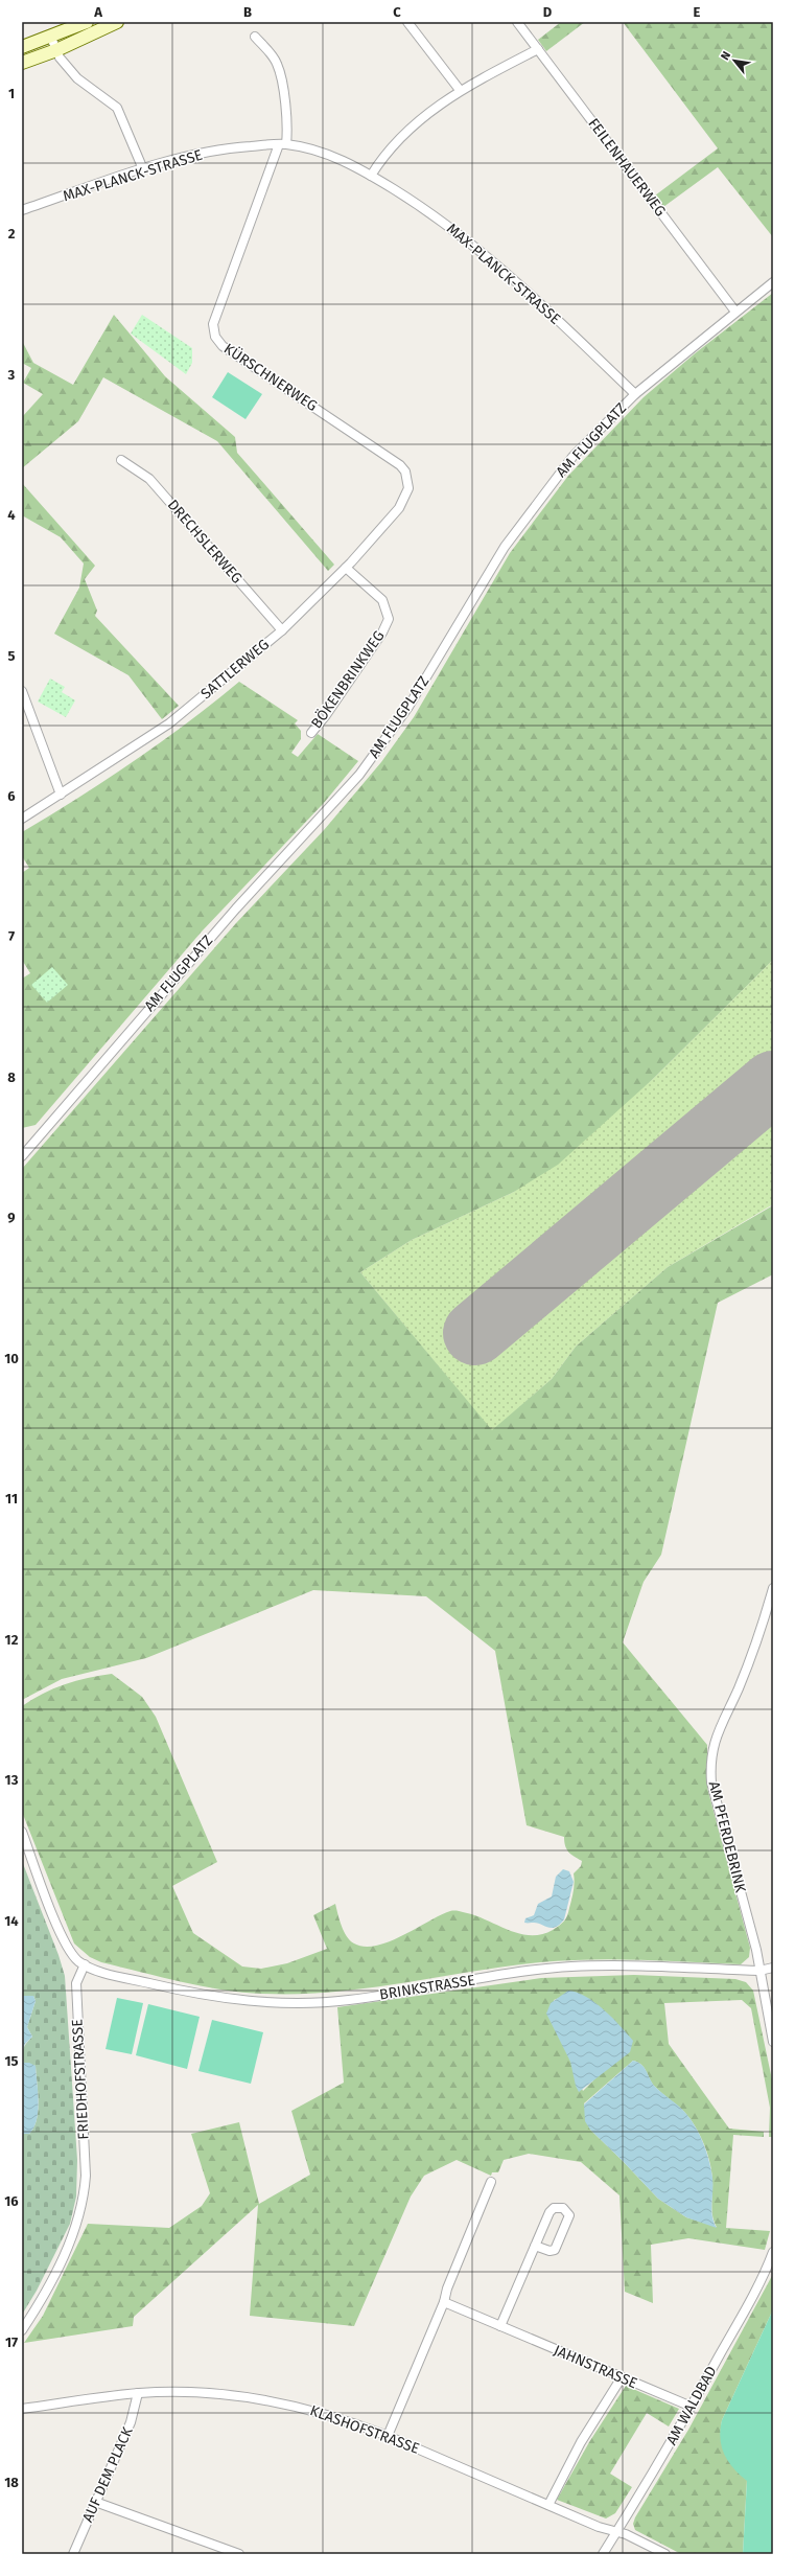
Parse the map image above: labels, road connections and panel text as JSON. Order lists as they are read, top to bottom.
{
  "streets": {
    "street": [
      "FEILENHAUERWEG",
      "MAX-PLANCK-STRASSE",
      "KÜRSCHNERWEG",
      "AM FLUGPLATZ",
      "DRECHSLERWEG",
      "SATTLERWEG",
      "BÖKENBRINKWEG",
      "AM PFERDEBRINK",
      "BRINKSTRASSE",
      "FRIEDHOFSTRASSE",
      "JAHNSTRASSE",
      "AM WALDBAD",
      "KLASHOFSTRASSE",
      "AUF DEM PLACK"
    ]
  },
  "crossings": [
    ["FEILENHAUERWEG", "AM FLUGPLATZ"],
    ["MAX-PLANCK-STRASSE", "KÜRSCHNERWEG"],
    ["MAX-PLANCK-STRASSE", "AM FLUGPLATZ"],
    ["KÜRSCHNERWEG", "SATTLERWEG"],
    ["DRECHSLERWEG", "SATTLERWEG"],
    ["SATTLERWEG", "BÖKENBRINKWEG"],
    ["AM PFERDEBRINK", "BRINKSTRASSE"],
    ["BRINKSTRASSE", "FRIEDHOFSTRASSE"],
    ["JAHNSTRASSE", "AM WALDBAD"],
    ["AM WALDBAD", "KLASHOFSTRASSE"],
    ["KLASHOFSTRASSE", "AUF DEM PLACK"]
  ],
  "north": "top left",
  "grid": {
    "columns": [
      "A",
      "B",
      "C",
      "D",
      "E"
    ],
    "rows": [
      "1",
      "2",
      "3",
      "4",
      "5",
      "6",
      "7",
      "8",
      "9",
      "10",
      "11",
      "12",
      "13",
      "14",
      "15",
      "16",
      "17",
      "18"
    ]
  }
}
